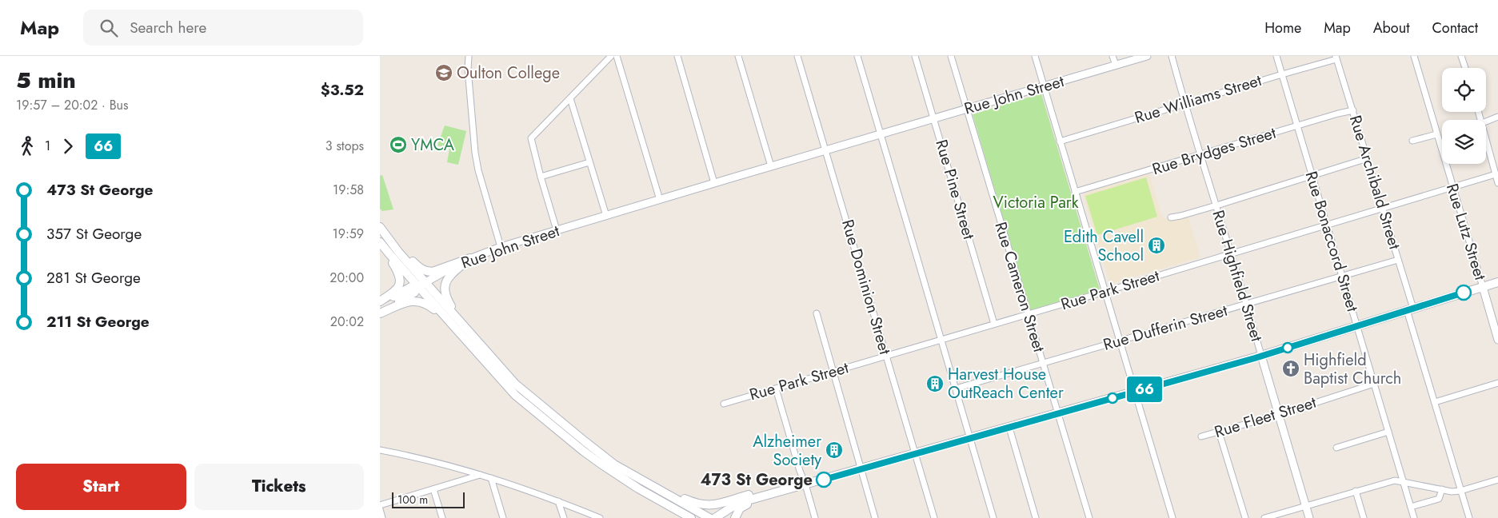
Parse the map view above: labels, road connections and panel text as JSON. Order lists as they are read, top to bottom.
{
  "streets": {
    "street": [
      "Rue John Street",
      "Rue Williams Street",
      "Rue Brydges Street",
      "Rue Archibald Street",
      "Rue Pine Street",
      "Rue Lutz Street",
      "Rue Bonaccord Street",
      "Rue Highfield Street",
      "Rue Dominion Street",
      "Rue Cameron Street",
      "Rue Park Street",
      "Rue Dufferin Street",
      "Rue Fleet Street"
    ]
  },
  "crossings": [
    ["Rue John Street", "Rue Pine Street"],
    ["Rue John Street", "Rue Dominion Street"],
    ["Rue John Street", "Rue Cameron Street"],
    ["Rue Williams Street", "Rue Archibald Street"],
    ["Rue Williams Street", "Rue Bonaccord Street"],
    ["Rue Williams Street", "Rue Highfield Street"],
    ["Rue Brydges Street", "Rue Archibald Street"],
    ["Rue Brydges Street", "Rue Bonaccord Street"],
    ["Rue Brydges Street", "Rue Highfield Street"],
    ["Rue Archibald Street", "Rue Park Street"],
    ["Rue Archibald Street", "Rue Dufferin Street"],
    ["Rue Pine Street", "Rue Park Street"],
    ["Rue Lutz Street", "Rue Park Street"],
    ["Rue Bonaccord Street", "Rue Park Street"],
    ["Rue Bonaccord Street", "Rue Dufferin Street"],
    ["Rue Bonaccord Street", "Rue Fleet Street"],
    ["Rue Highfield Street", "Rue Park Street"],
    ["Rue Highfield Street", "Rue Dufferin Street"],
    ["Rue Highfield Street", "Rue Fleet Street"],
    ["Rue Dominion Street", "Rue Park Street"],
    ["Rue Cameron Street", "Rue Park Street"],
    ["Rue Cameron Street", "Rue Dufferin Street"]
  ],
  "parks": ["Victoria Park"],
  "places": {
    "school or university": ["Oulton College"],
    "sports": ["YMCA"],
    "building": ["Edith Cavell School", "Harvest House OutReach Center", "Alzheimer Society"],
    "church": ["Highfield Baptist Church"],
    "other": ["473 St George"]
  },
  "lines": ["bus line 66"],
  "scale_bar": "100 m",
  "page": {
    "header": "Map",
    "search": "Search here",
    "nav": [
      "Home",
      "Map",
      "About",
      "Contact"
    ],
    "heading": ["5 min", "19:57 – 20:02 · Bus", "$3.52"],
    "on_map": "66",
    "legs": ["1", "66", "3 stops"],
    "list": [
      {
        "name": "473 St George",
        "value": "19:58"
      },
      {
        "name": "357 St George",
        "value": "19:59"
      },
      {
        "name": "281 St George",
        "value": "20:00"
      },
      {
        "name": "211 St George",
        "value": "20:02"
      }
    ],
    "buttons": ["Start", "Tickets"],
    "scale": "100 m"
  }
}
